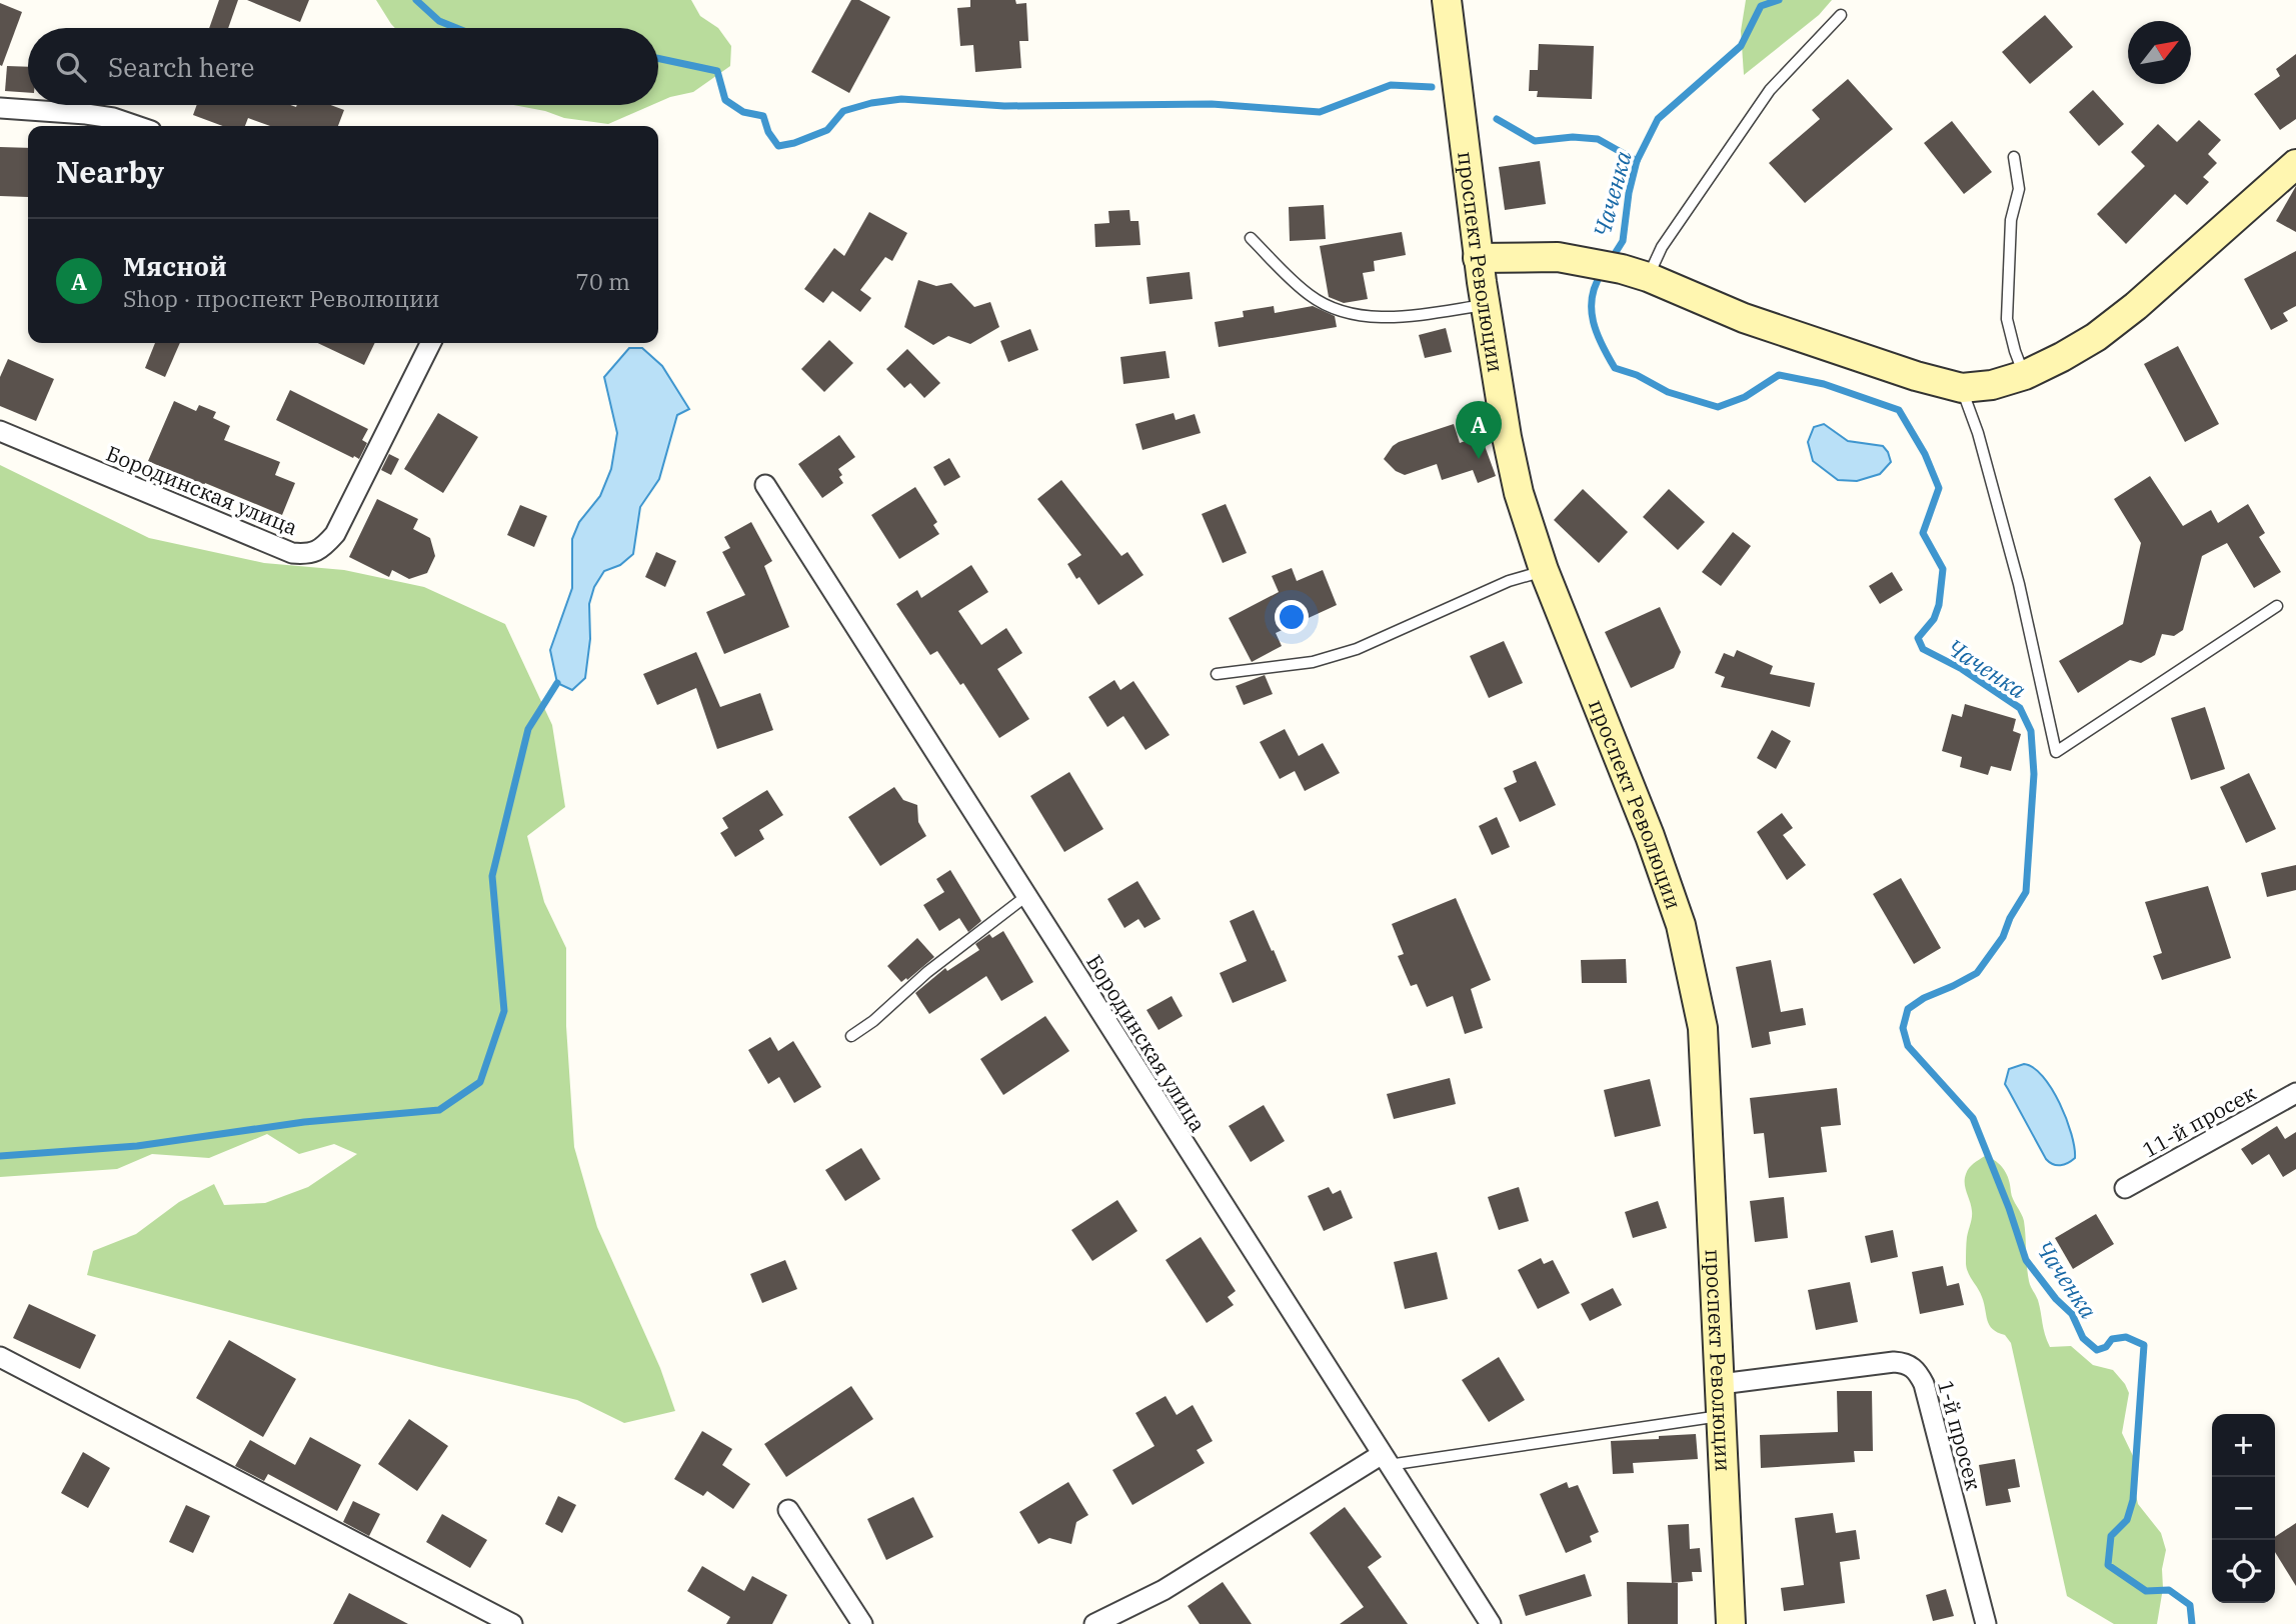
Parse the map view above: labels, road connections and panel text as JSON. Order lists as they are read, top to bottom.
{
  "streets": {
    "street": [
      "проспект Революции",
      "Бородинская улица",
      "11-й просек",
      "1-й просек"
    ]
  },
  "crossings": [
    ["проспект Революции", "1-й просек"]
  ],
  "water": ["Чаченка"],
  "north": "top right",
  "page": {
    "search": "Search here",
    "heading": "Nearby",
    "list": [
      {
        "mark": "A",
        "name": "Мясной",
        "note": "Shop · проспект Революции",
        "value": "70 m"
      }
    ],
    "pins": "A",
    "map_buttons": ["+", "−"]
  }
}
